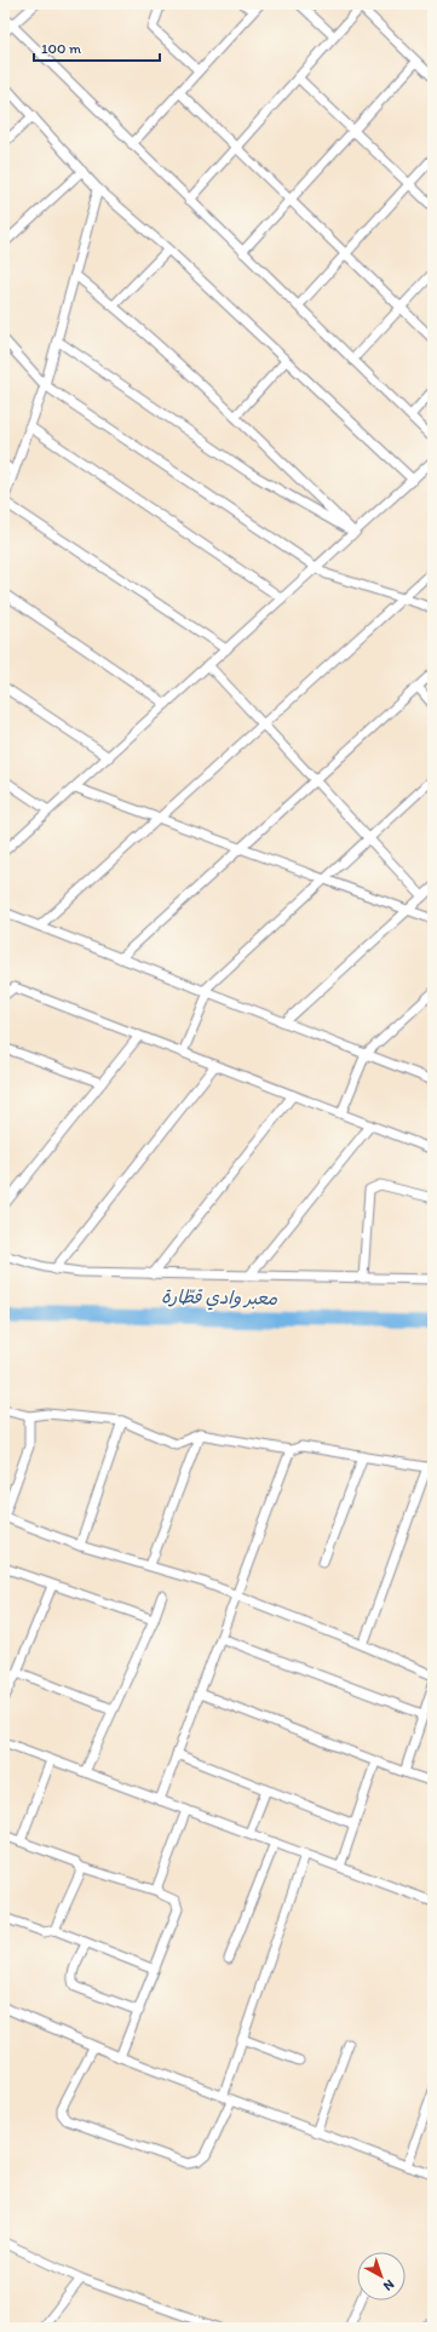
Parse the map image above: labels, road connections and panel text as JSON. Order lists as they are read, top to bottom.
{
  "water": ["معبر وادي قطّارة"],
  "scale_bar": "100 m",
  "north": "bottom right"
}
